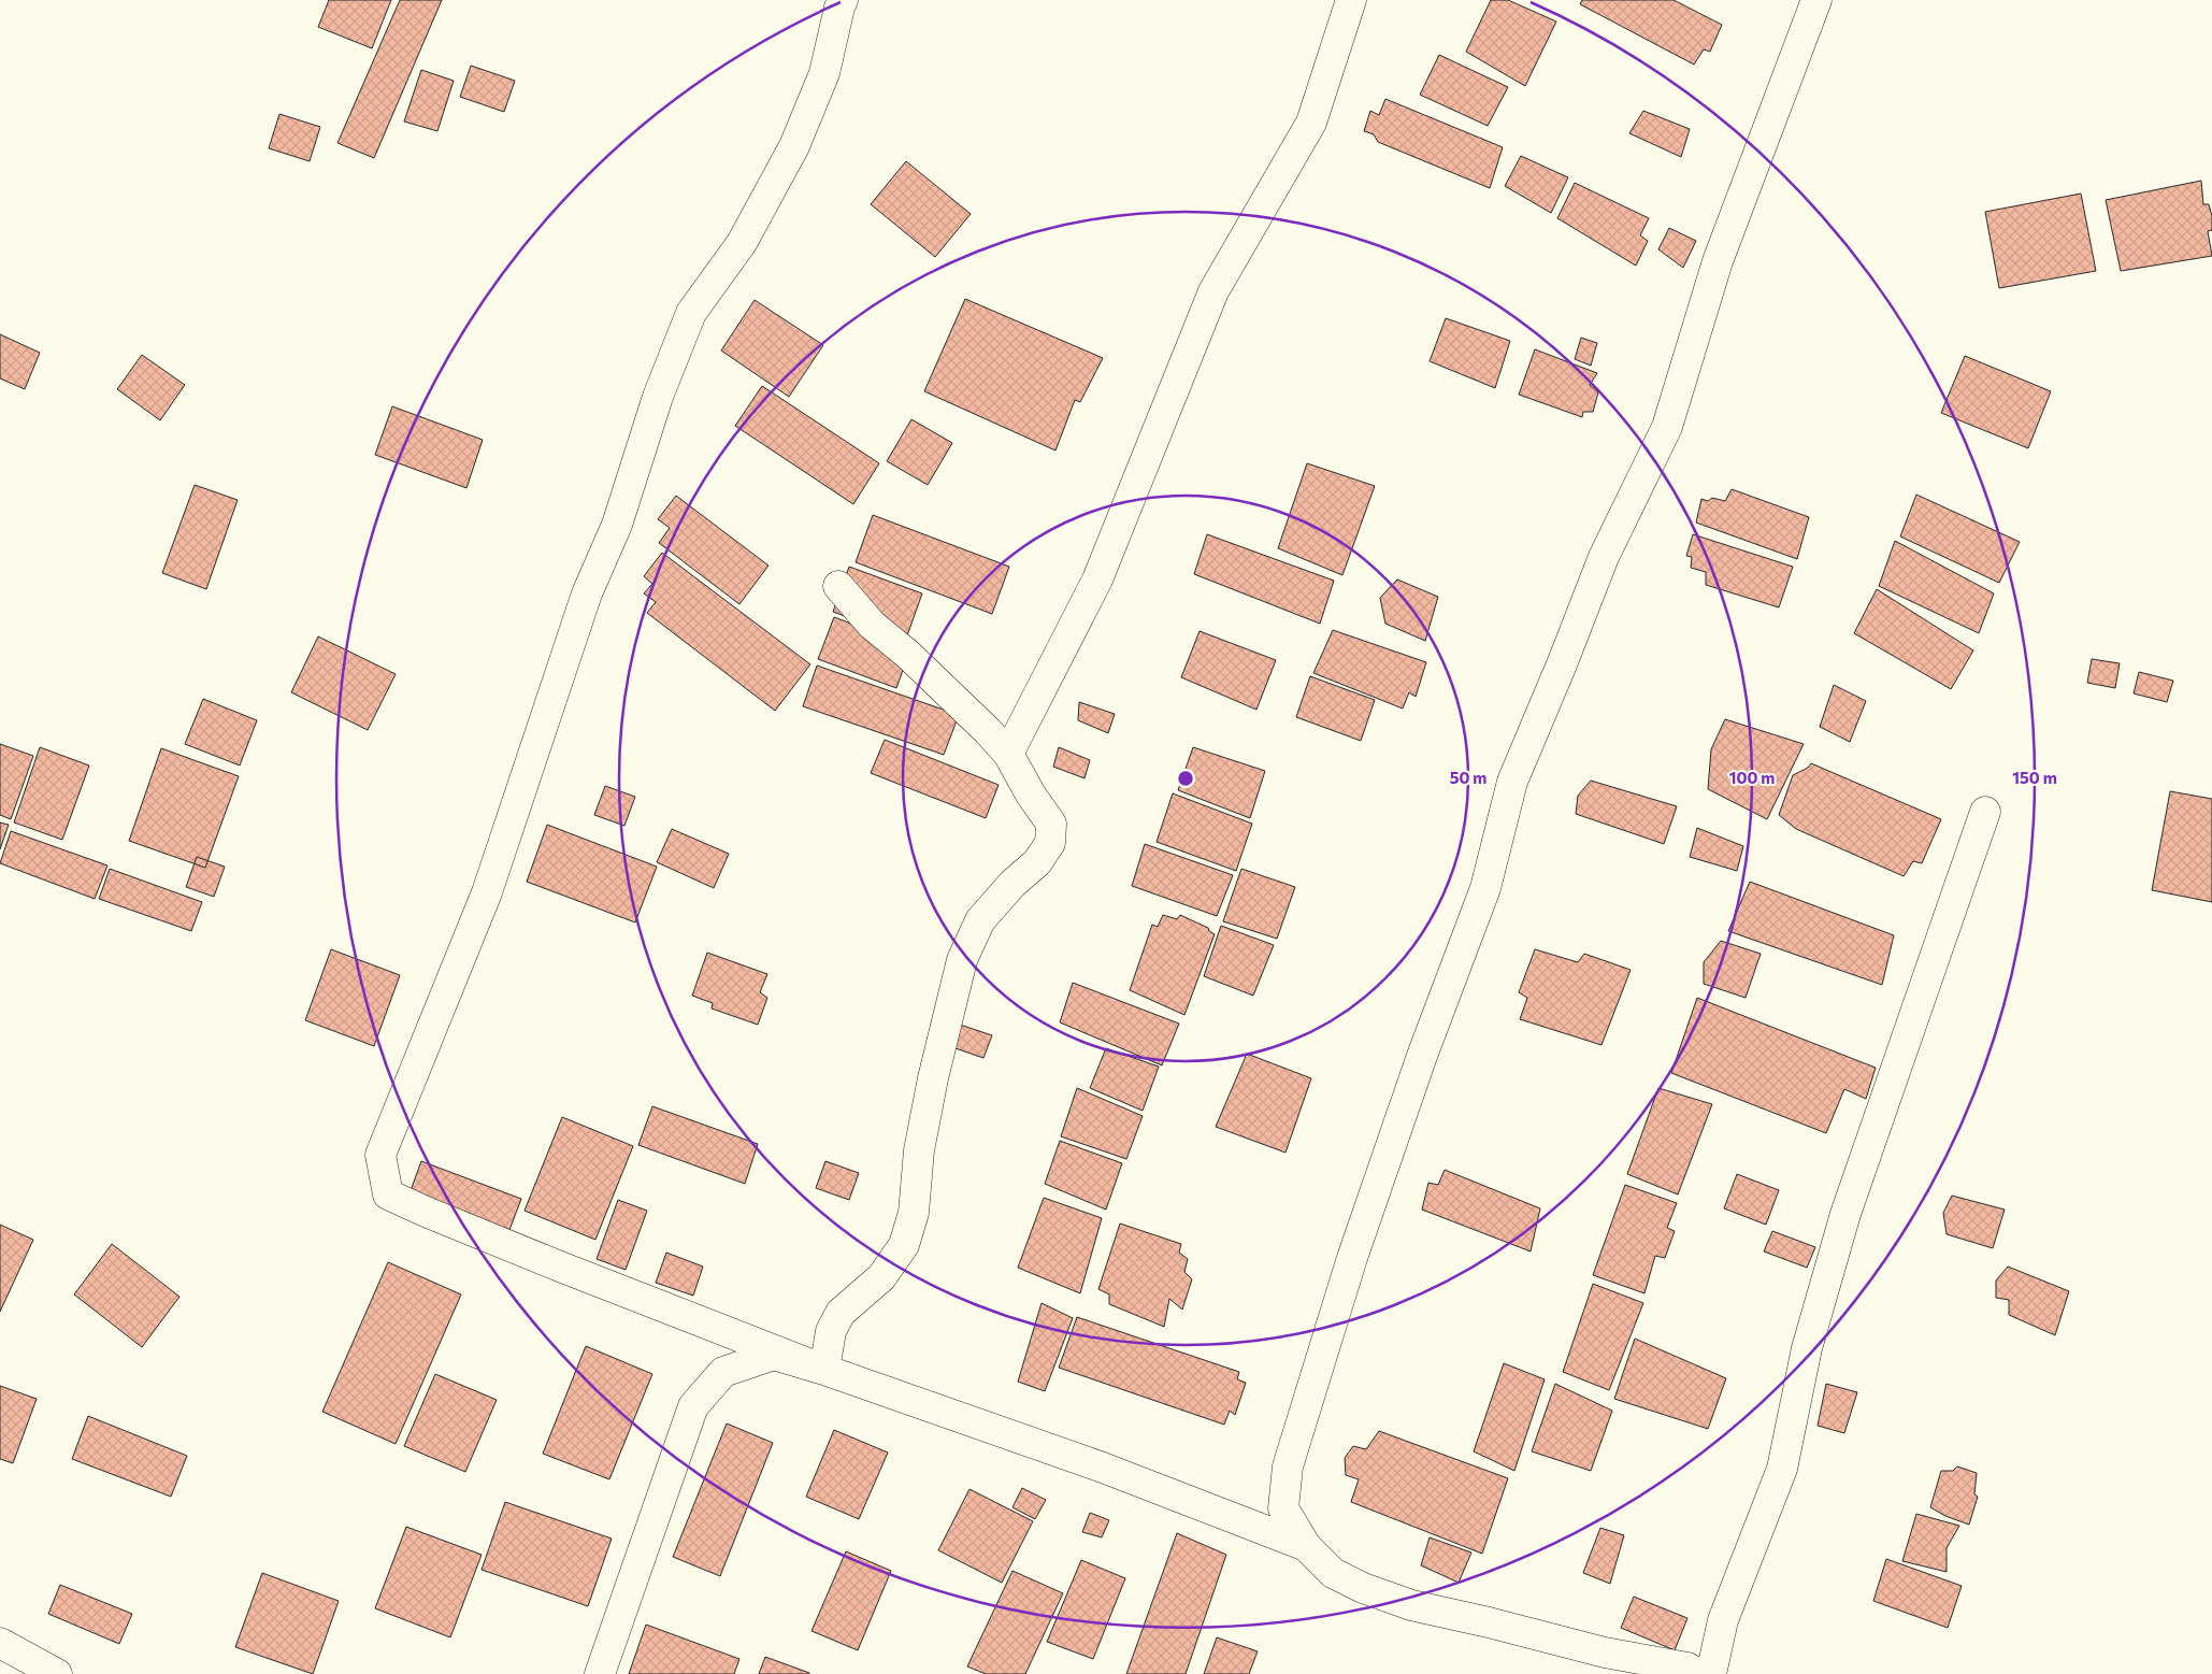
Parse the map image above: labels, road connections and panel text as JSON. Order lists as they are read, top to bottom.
{
  "rings": ["50 m", "100 m", "150 m"]
}
